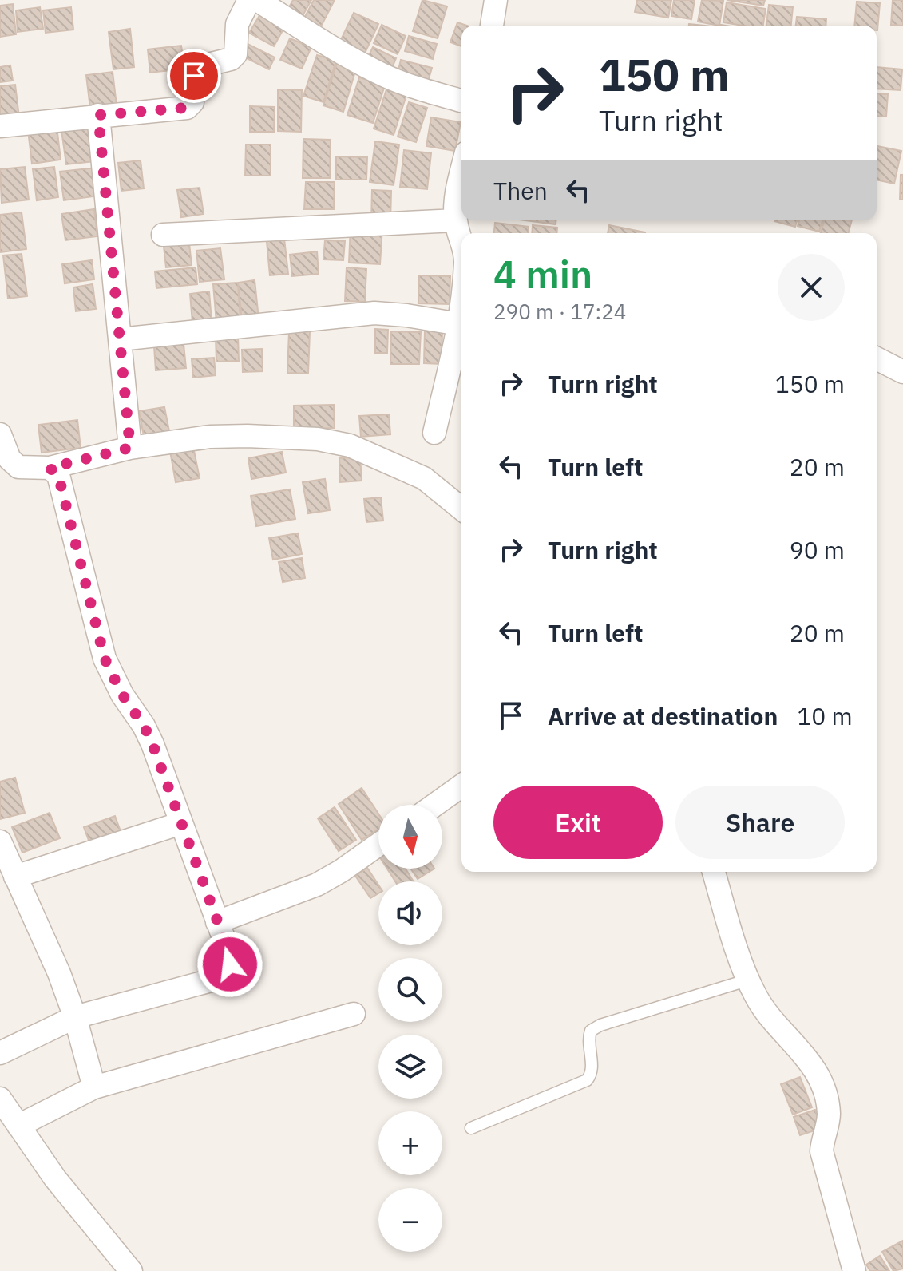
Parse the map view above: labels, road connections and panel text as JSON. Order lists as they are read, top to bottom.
{
  "north": "bottom",
  "page": {
    "turn": ["150 m", "Turn right"],
    "then": "Then",
    "heading": ["4 min", "290 m · 17:24"],
    "list": [
      {
        "name": "Turn right",
        "value": "150 m"
      },
      {
        "name": "Turn left",
        "value": "20 m"
      },
      {
        "name": "Turn right",
        "value": "90 m"
      },
      {
        "name": "Turn left",
        "value": "20 m"
      },
      {
        "name": "Arrive at destination",
        "value": "10 m"
      }
    ],
    "buttons": ["Exit", "Share"],
    "map_buttons": ["+", "−"]
  }
}
